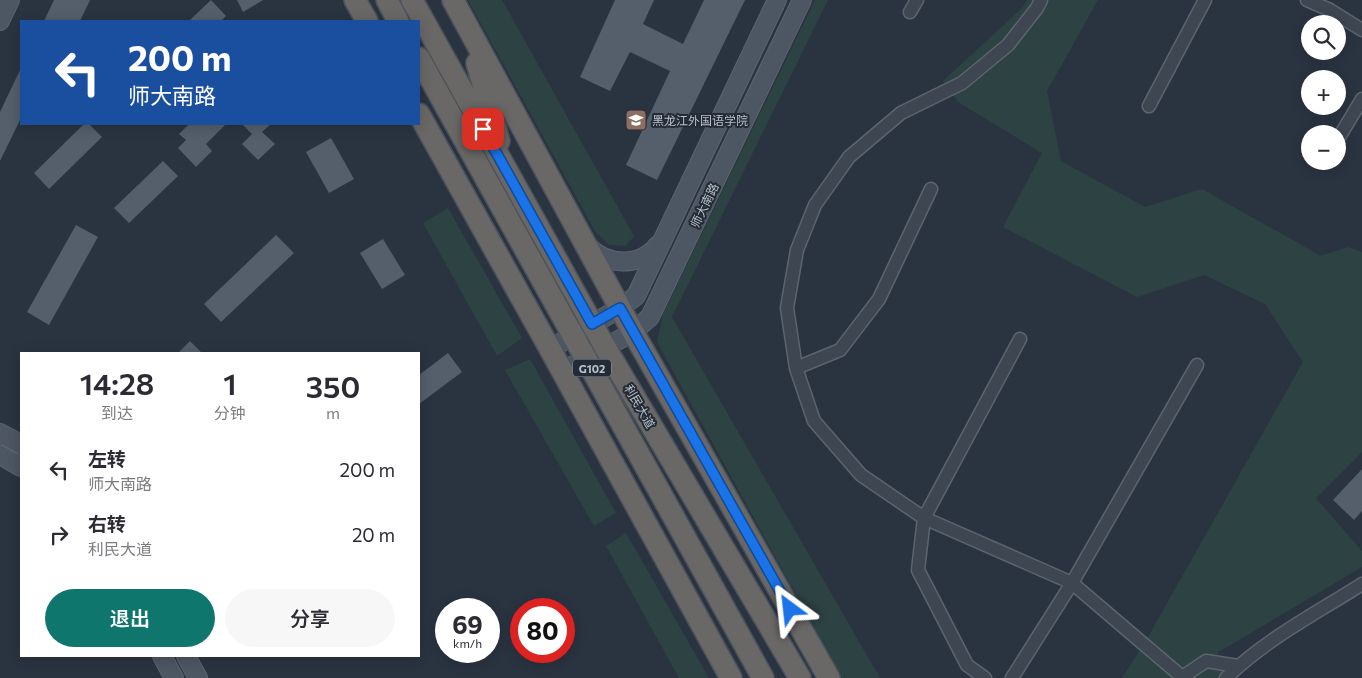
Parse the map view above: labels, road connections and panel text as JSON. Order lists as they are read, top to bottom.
{
  "streets": {
    "highway": ["G102", "利民大道"],
    "main road": ["师大南路"]
  },
  "crossings": [
    ["师大南路", "利民大道"]
  ],
  "places": {
    "school or university": ["黑龙江外国语学院"]
  },
  "page": {
    "map_buttons": ["+", "−"],
    "turn": ["200 m", "师大南路"],
    "eta": [
      "14:28",
      "到达",
      "1",
      "分钟",
      "350",
      "m"
    ],
    "list": [
      {
        "name": "左转",
        "note": "师大南路",
        "value": "200 m"
      },
      {
        "name": "右转",
        "note": "利民大道",
        "value": "20 m"
      }
    ],
    "buttons": ["退出", "分享"],
    "speed": "69 km/h",
    "limit": "80"
  }
}
